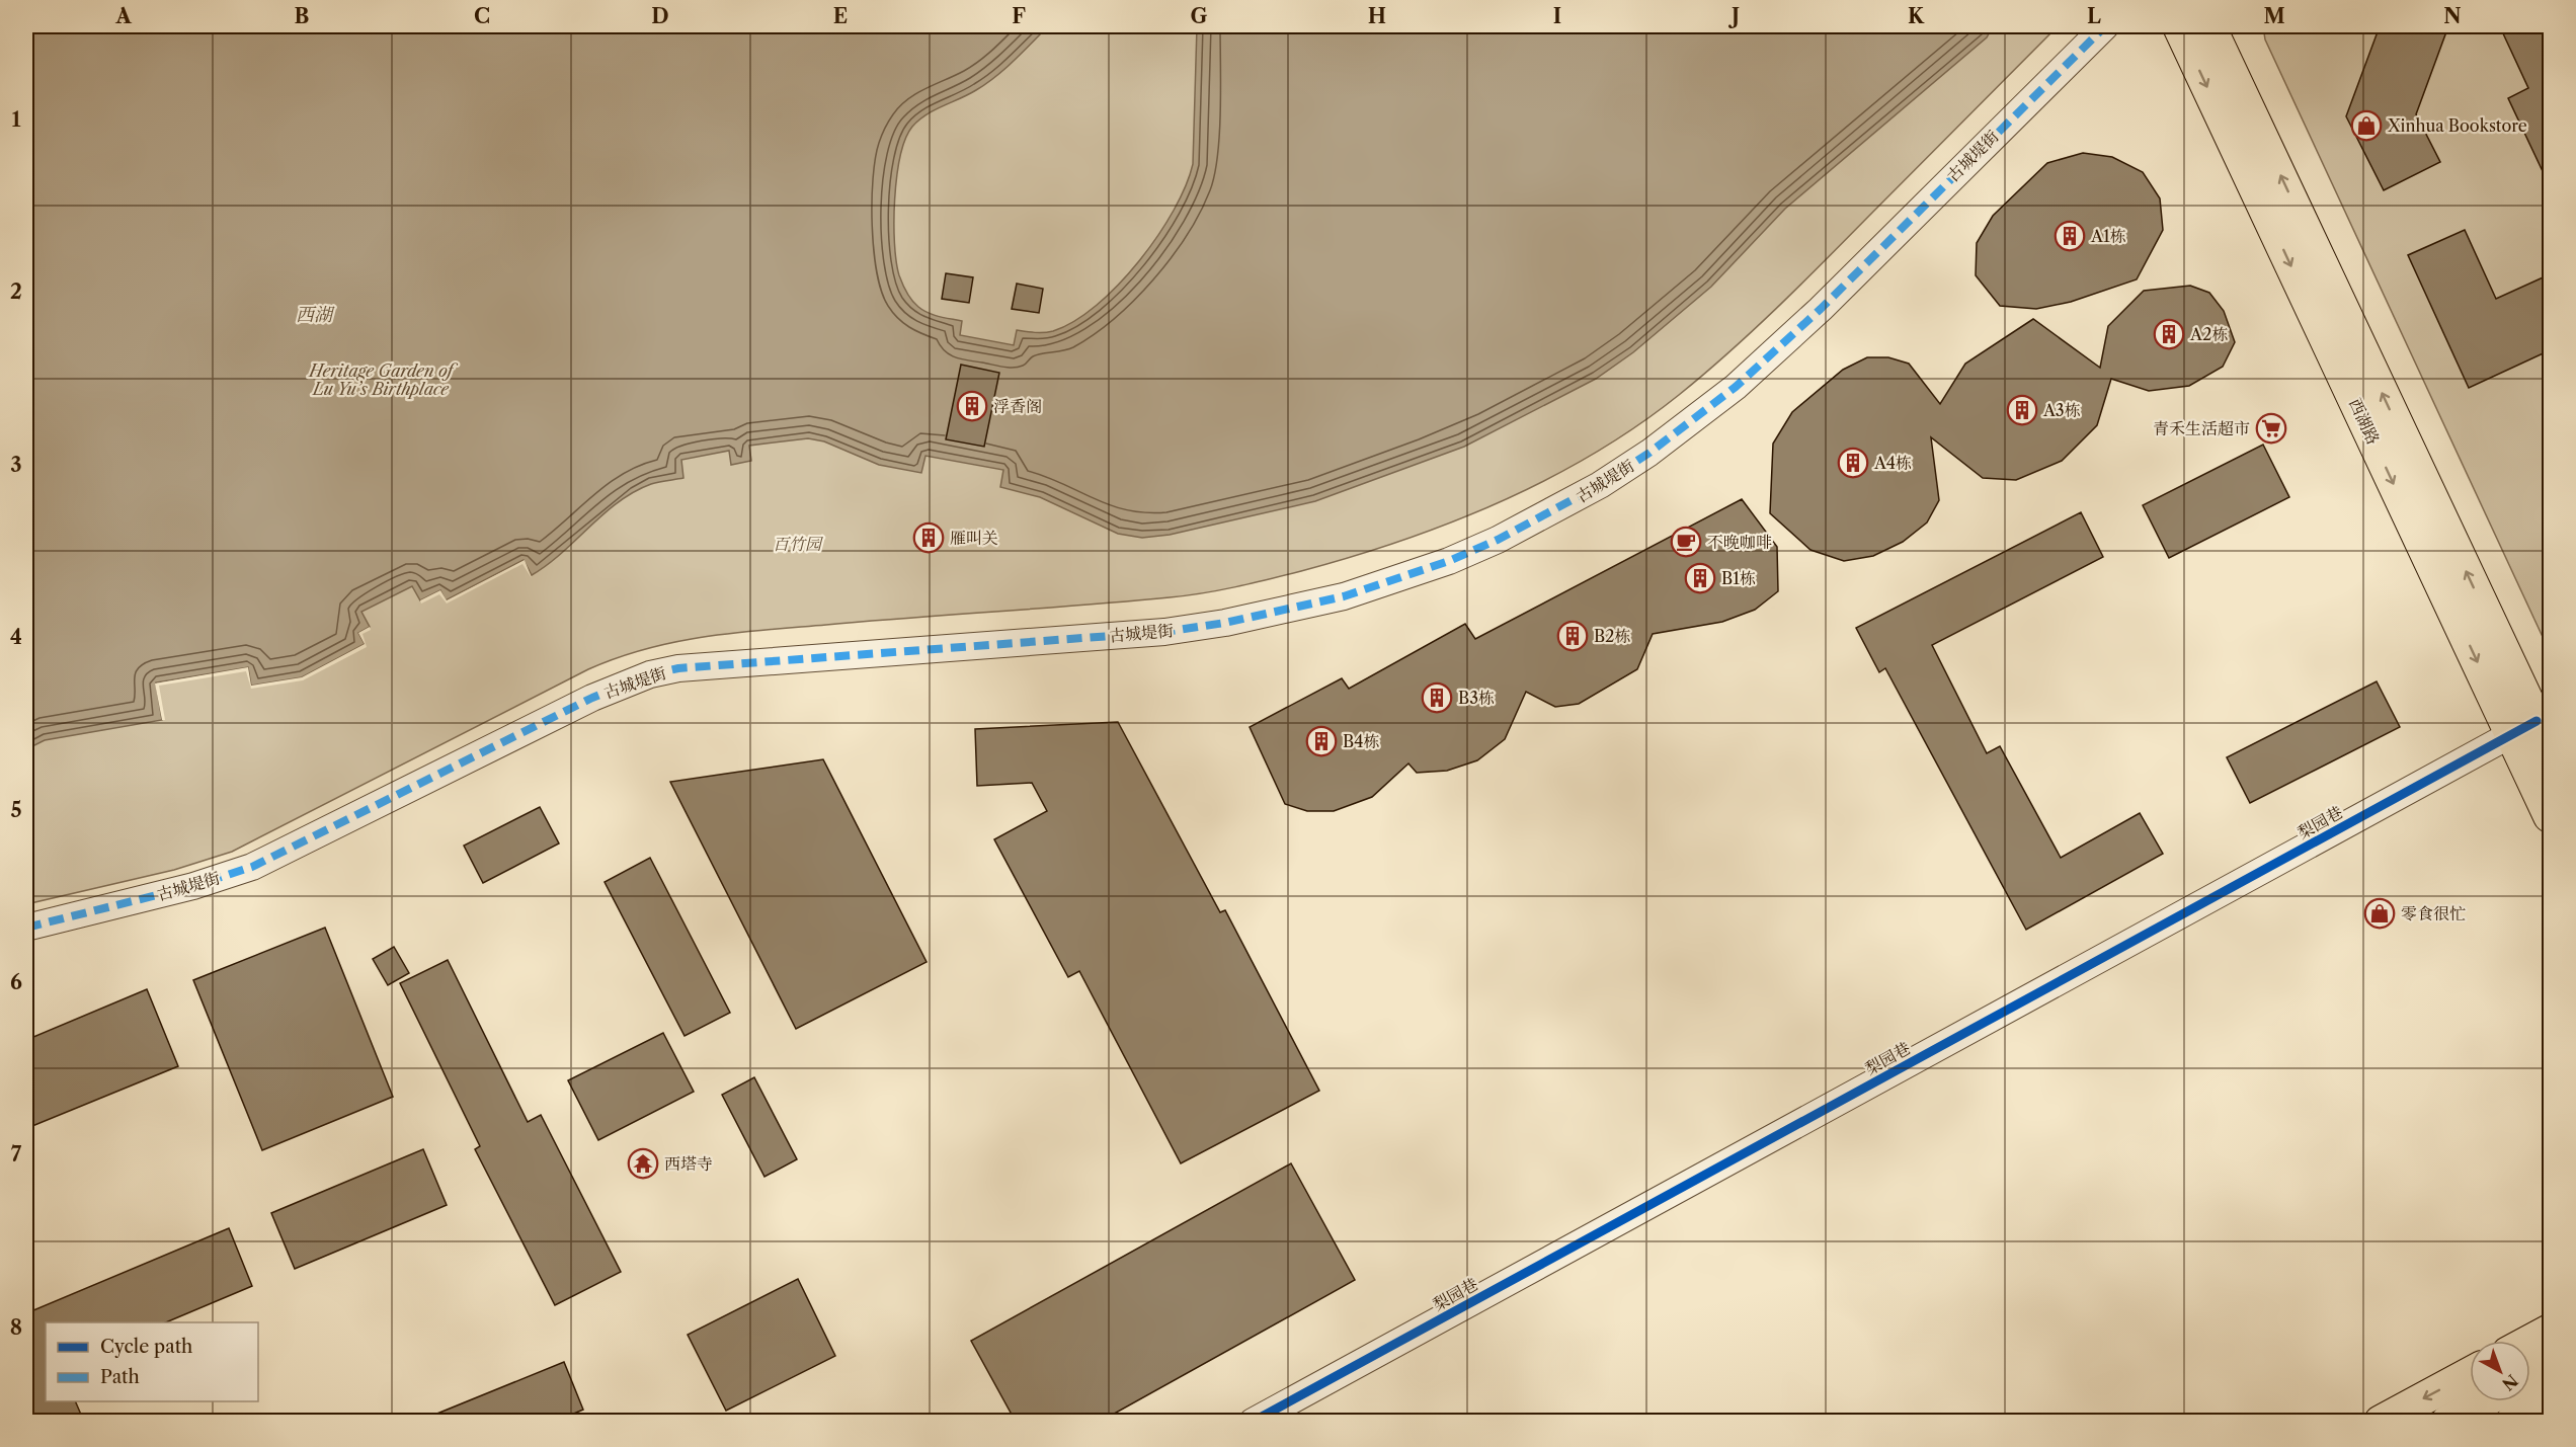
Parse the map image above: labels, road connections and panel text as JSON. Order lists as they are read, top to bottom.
{
  "streets": {
    "main road": ["西湖路"],
    "street": ["古城堤街", "梨园巷"]
  },
  "crossings": [
    ["西湖路", "梨园巷"]
  ],
  "water": ["西湖"],
  "parks": ["Heritage Garden of Lu Yu’s Birthplace", "百竹园"],
  "places": {
    "shop": ["Xinhua Bookstore", "零食很忙"],
    "building": [
      "A1栋",
      "A2栋",
      "浮香阁",
      "A3栋",
      "A4栋",
      "雁叫关",
      "B1栋",
      "B2栋",
      "B3栋",
      "B4栋"
    ],
    "supermarket": ["青禾生活超市"],
    "cafe": ["不晚咖啡"],
    "temple": ["西塔寺"]
  },
  "legend": ["Cycle path", "Path"],
  "north": "bottom right",
  "grid": {
    "columns": [
      "A",
      "B",
      "C",
      "D",
      "E",
      "F",
      "G",
      "H",
      "I",
      "J",
      "K",
      "L",
      "M",
      "N"
    ],
    "rows": [
      "1",
      "2",
      "3",
      "4",
      "5",
      "6",
      "7",
      "8"
    ]
  }
}
